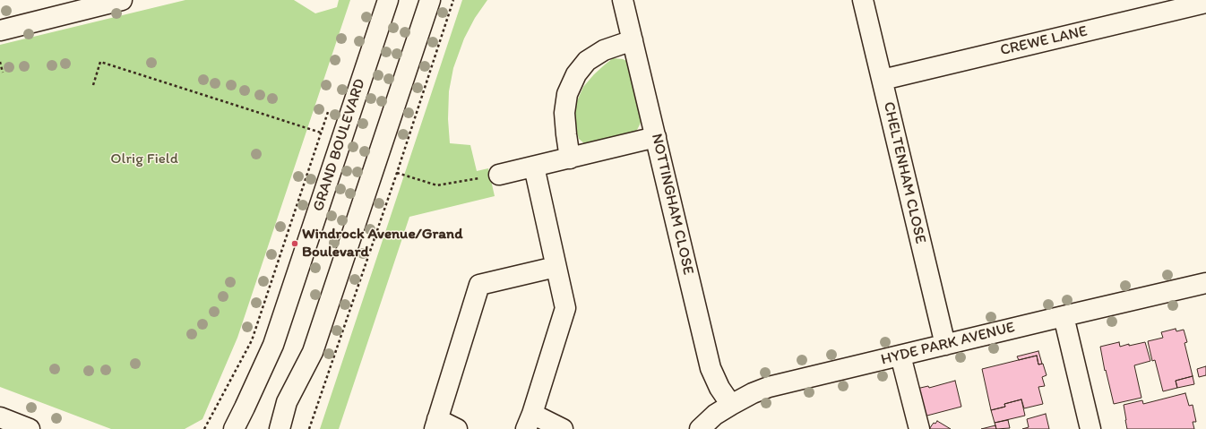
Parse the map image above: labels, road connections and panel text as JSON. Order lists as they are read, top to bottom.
{
  "streets": {
    "street": [
      "CREWE LANE",
      "GRAND BOULEVARD",
      "CHELTENHAM CLOSE",
      "NOTTINGHAM CLOSE",
      "HYDE PARK AVENUE"
    ]
  },
  "crossings": [
    ["CREWE LANE", "CHELTENHAM CLOSE"],
    ["CHELTENHAM CLOSE", "HYDE PARK AVENUE"],
    ["NOTTINGHAM CLOSE", "HYDE PARK AVENUE"]
  ],
  "parks": ["Olrig Field"],
  "places": ["Windrock Avenue/Grand Boulevard"]
}
